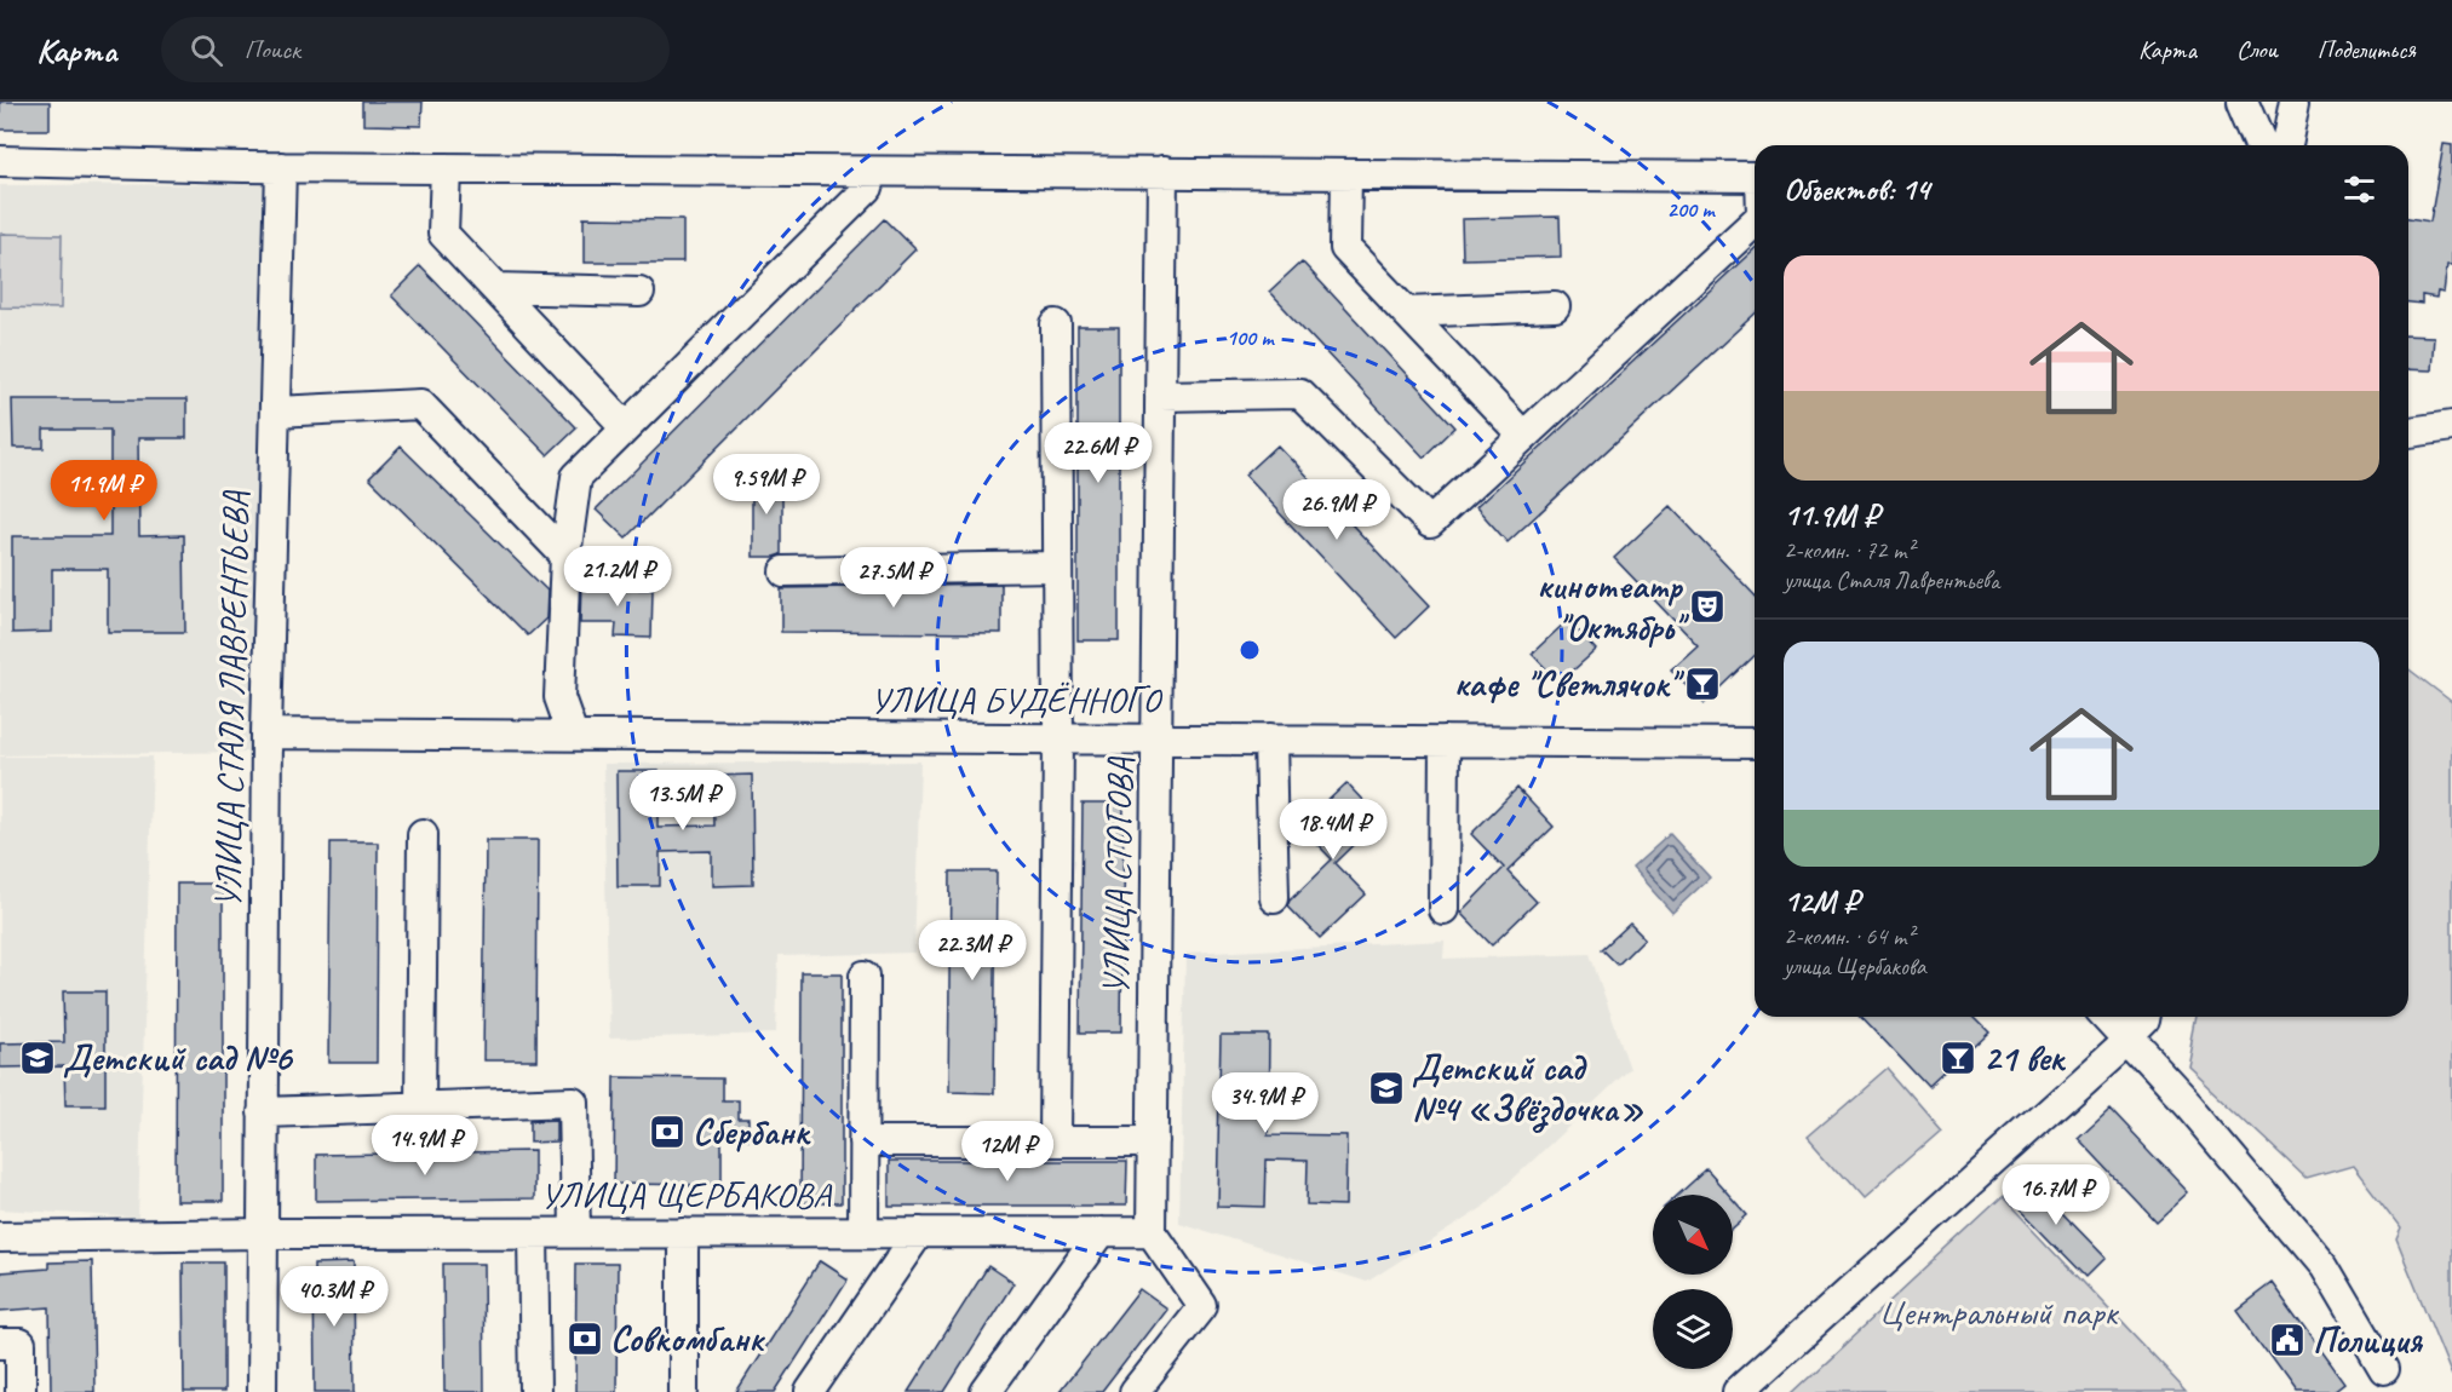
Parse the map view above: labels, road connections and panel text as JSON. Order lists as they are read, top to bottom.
{
  "streets": {
    "street": [
      "УЛИЦА СТАЛЯ ЛАВРЕНТЬЕВА",
      "УЛИЦА БУДЁННОГО",
      "УЛИЦА СТОГОВА",
      "УЛИЦА ЩЕРБАКОВА"
    ]
  },
  "crossings": [
    ["УЛИЦА СТАЛЯ ЛАВРЕНТЬЕВА", "УЛИЦА БУДЁННОГО"],
    ["УЛИЦА СТАЛЯ ЛАВРЕНТЬЕВА", "УЛИЦА ЩЕРБАКОВА"],
    ["УЛИЦА БУДЁННОГО", "УЛИЦА СТОГОВА"],
    ["УЛИЦА СТОГОВА", "УЛИЦА ЩЕРБАКОВА"]
  ],
  "parks": ["Центральный парк"],
  "places": {
    "theatre": ["кинотеатр \"Октябрь\""],
    "bar": ["кафе \"Светлячок\"", "21 век"],
    "school or university": ["Детский сад №6", "Детский сад №4 «Звёздочка»"],
    "bank": ["Сбербанк", "Совкомбанк"],
    "public building": ["Полиция"]
  },
  "north": "bottom right",
  "page": {
    "header": "Карта",
    "search": "Поиск",
    "nav": ["Карта", "Слои", "Поделиться"],
    "heading": "Объектов: 14",
    "list": [
      {
        "name": "11.9M ₽",
        "note": "2-комн. · 72 m² · улица Сталя Лаврентьева"
      },
      {
        "name": "12M ₽",
        "note": "2-комн. · 64 m² · улица Щербакова"
      }
    ],
    "price": [
      "22.6M ₽",
      "9.59M ₽",
      "11.9M ₽",
      "26.9M ₽",
      "21.2M ₽",
      "27.5M ₽",
      "13.5M ₽",
      "18.4M ₽",
      "22.3M ₽",
      "34.9M ₽",
      "14.9M ₽",
      "12M ₽",
      "16.7M ₽",
      "40.3M ₽"
    ]
  },
  "rings": ["200 m", "100 m"]
}
